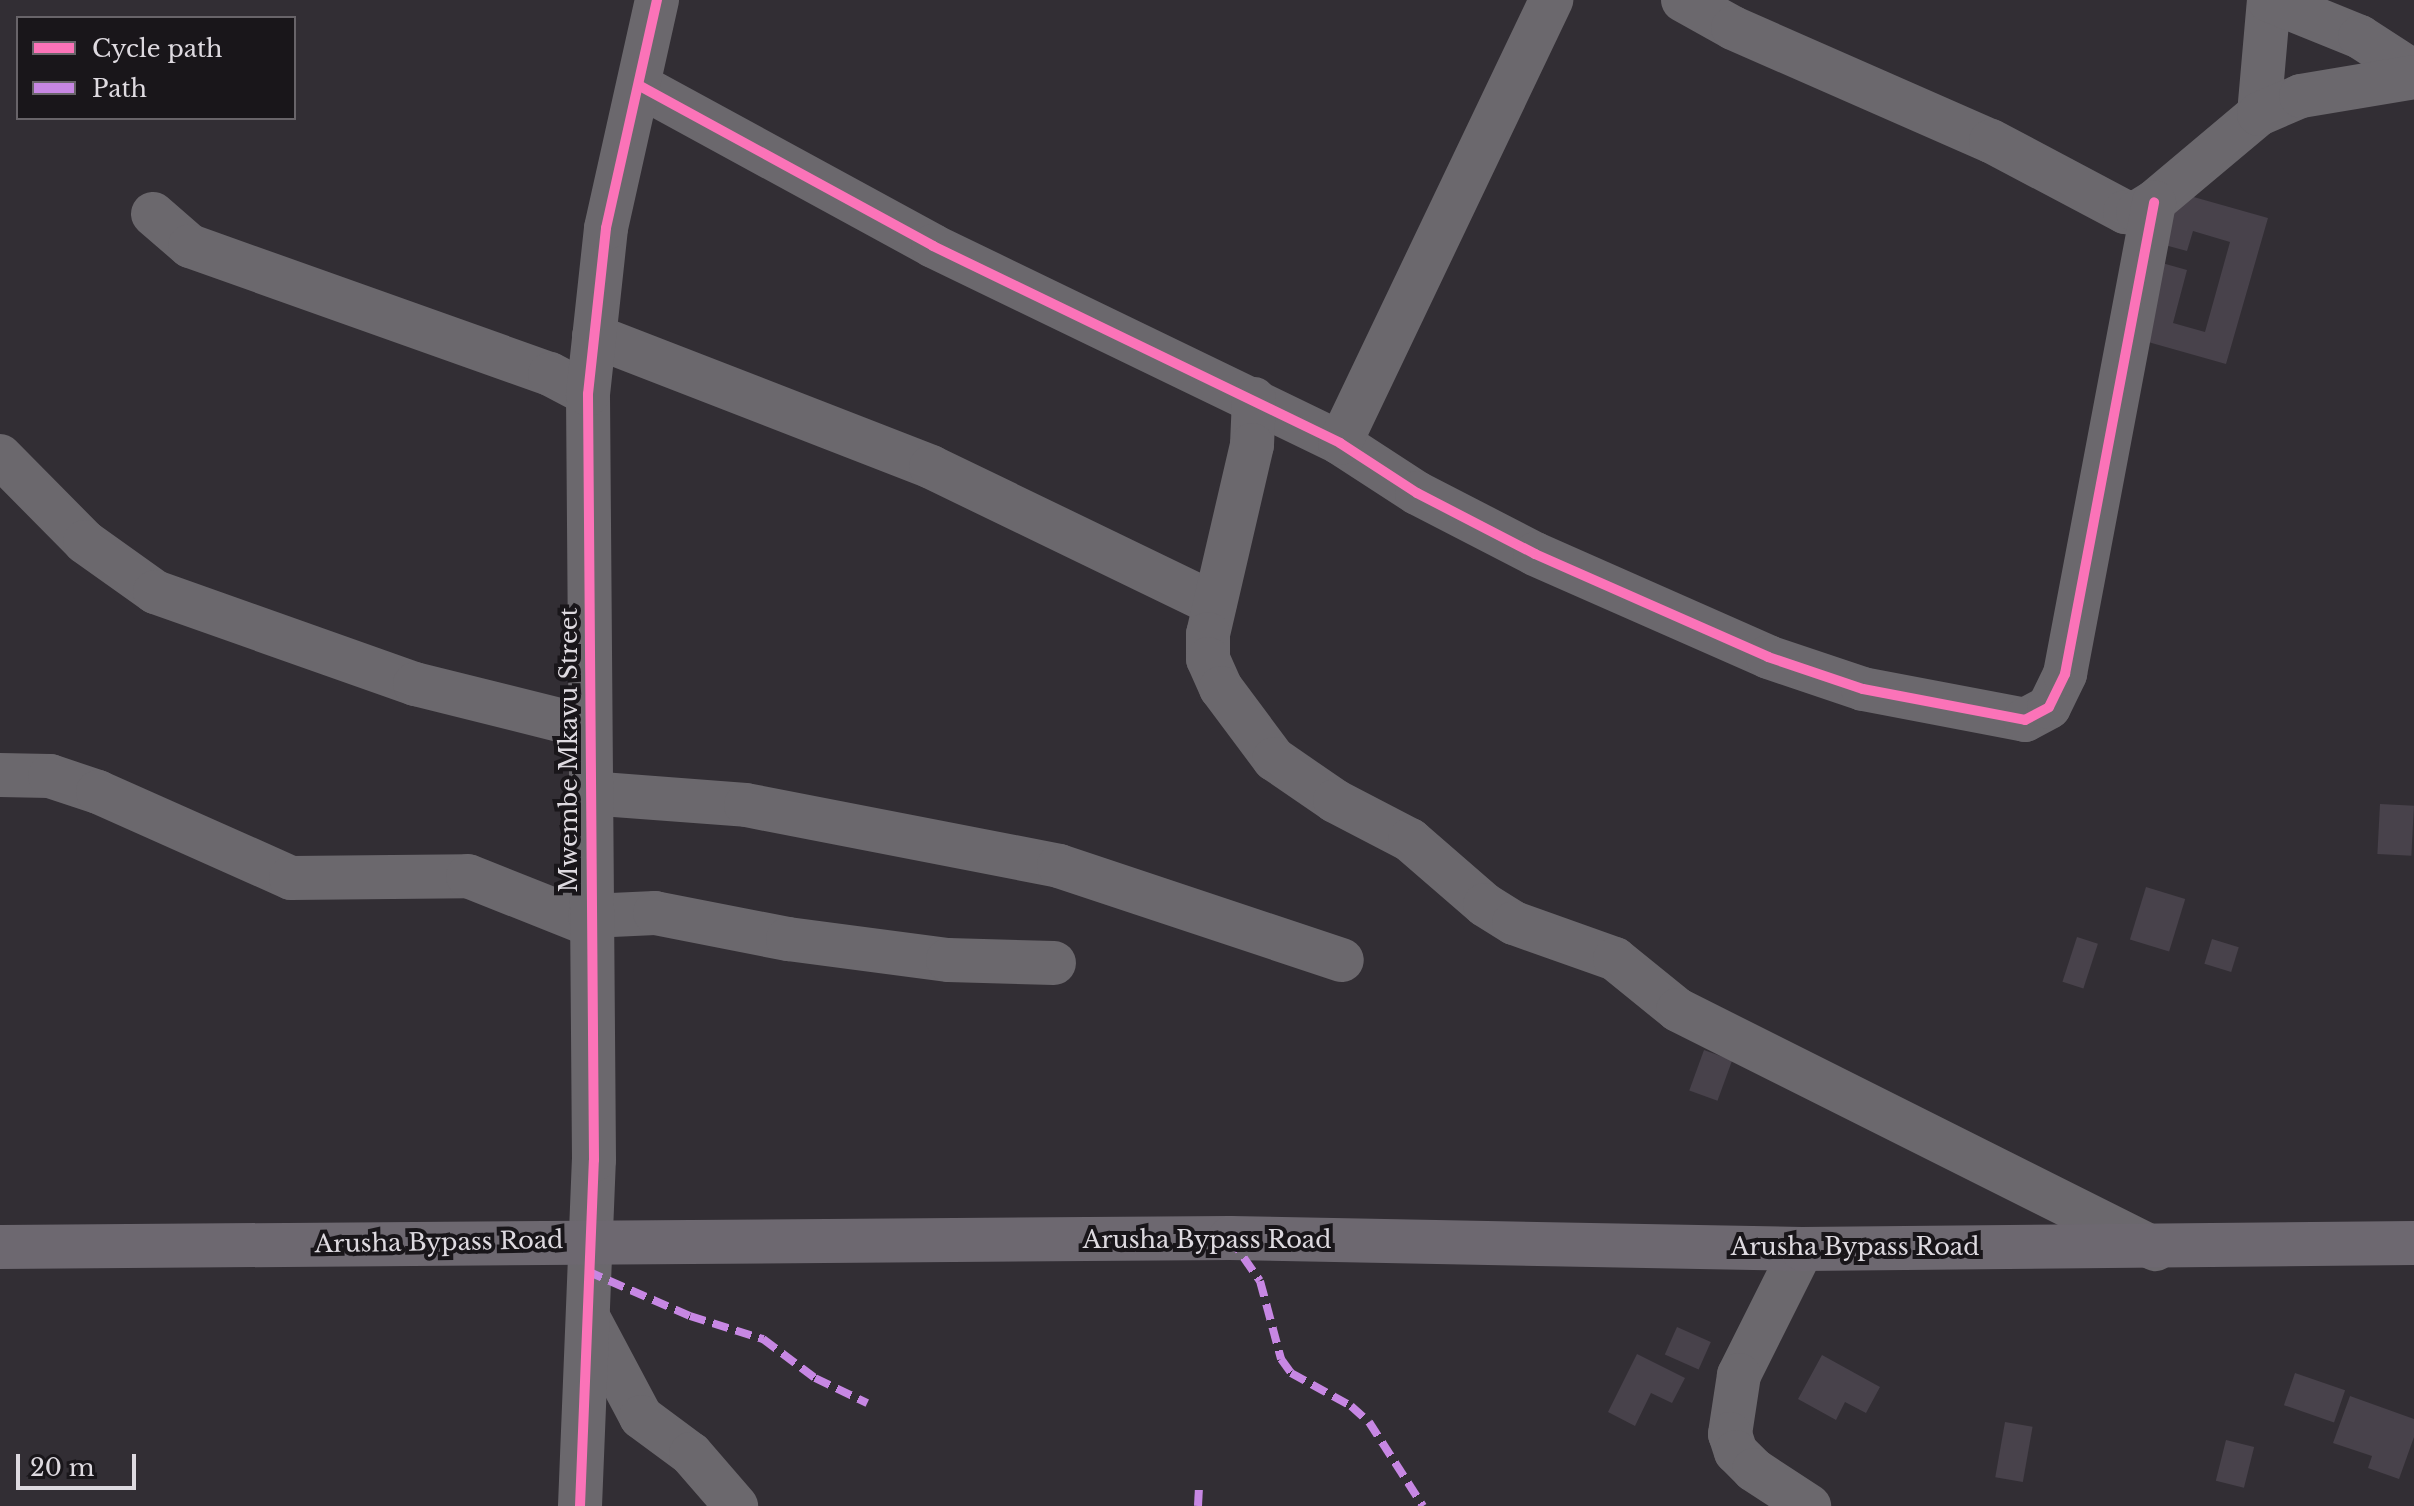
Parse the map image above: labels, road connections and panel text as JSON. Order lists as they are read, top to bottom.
{
  "streets": {
    "main road": ["Arusha Bypass Road"],
    "street": ["Mwembe Mkavu Street"]
  },
  "crossings": [
    ["Mwembe Mkavu Street", "Arusha Bypass Road"]
  ],
  "legend": ["Cycle path", "Path"],
  "scale_bar": "20 m"
}
